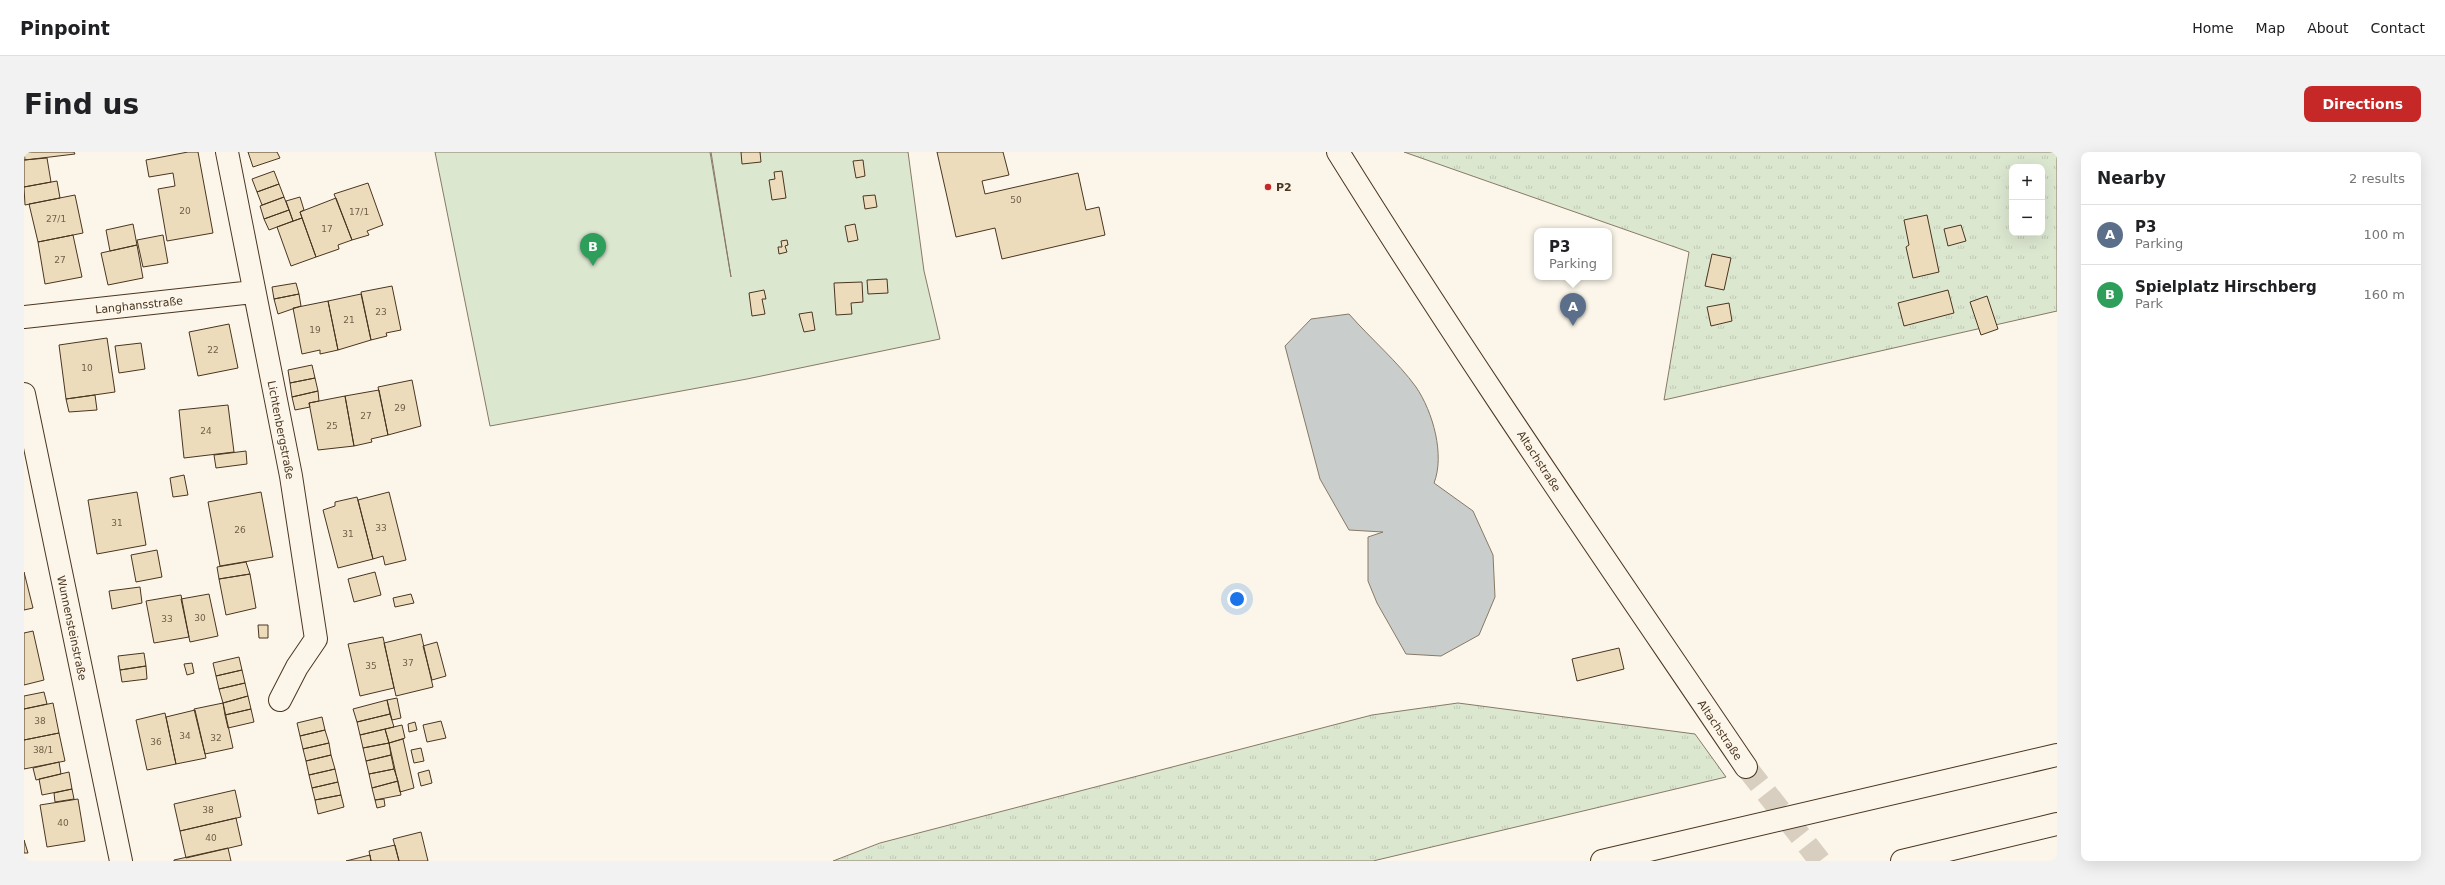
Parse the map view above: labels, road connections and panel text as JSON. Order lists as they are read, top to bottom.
{
  "streets": {
    "main road": [
      "Langhansstraße",
      "Lichtenbergstraße",
      "Altachstraße",
      "Wunnensteinstraße"
    ]
  },
  "crossings": [
    ["Langhansstraße", "Lichtenbergstraße"]
  ],
  "places": ["P2"],
  "house_numbers": [
    "50",
    "20",
    "17/1",
    "27/1",
    "17",
    "27",
    "23",
    "21",
    "19",
    "22",
    "10",
    "29",
    "27",
    "25",
    "24",
    "31",
    "33",
    "26",
    "31",
    "30",
    "33",
    "37",
    "35",
    "38",
    "34",
    "32",
    "36",
    "38/1",
    "38",
    "40",
    "40"
  ],
  "page": {
    "header": "Pinpoint",
    "nav": [
      "Home",
      "Map",
      "About",
      "Contact"
    ],
    "buttons": "Directions",
    "title": "Find us",
    "heading": ["Nearby", "2 results"],
    "map_buttons": ["+", "−"],
    "list": [
      {
        "mark": "A",
        "name": "P3",
        "note": "Parking",
        "value": "100 m"
      },
      {
        "mark": "B",
        "name": "Spielplatz Hirschberg",
        "note": "Park",
        "value": "160 m"
      }
    ],
    "popup": ["P3", "Parking"],
    "pins": ["B", "A"]
  }
}
